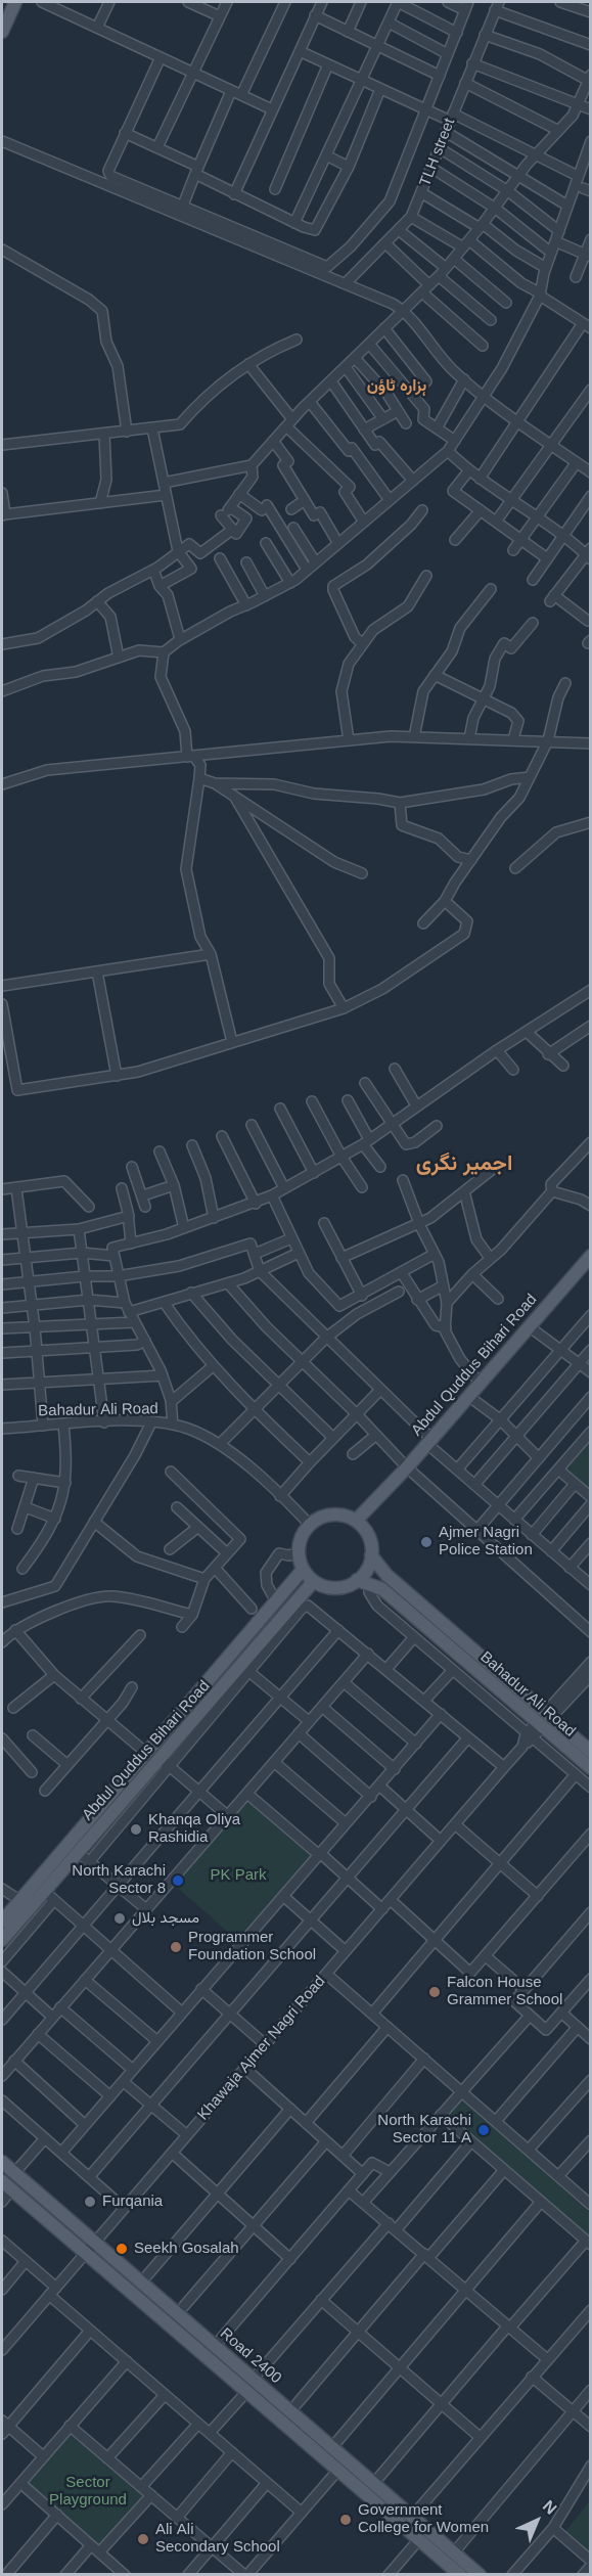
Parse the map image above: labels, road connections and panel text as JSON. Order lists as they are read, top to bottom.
{
  "streets": {
    "main road": ["Abdul Quddus Bihari Road", "Bahadur Ali Road", "Road 2400"],
    "street": ["TLH street", "Khawaja Ajmer Nagri Road"]
  },
  "crossings": [
    ["Abdul Quddus Bihari Road", "Bahadur Ali Road"],
    ["Khawaja Ajmer Nagri Road", "Road 2400"]
  ],
  "districts": ["ہزارہ ٹاؤن", "اجمیر نگری"],
  "parks": ["PK Park", "Sector Playground"],
  "places": [
    "Ajmer Nagri Police Station",
    "Khanqa Oliya Rashidia",
    "North Karachi Sector 8",
    "مسجد بلال",
    "Programmer Foundation School",
    "Falcon House Grammer School",
    "North Karachi Sector 11 A",
    "Furqania",
    "Seekh Gosalah",
    "Government College for Women",
    "Ali Ali Secondary School"
  ],
  "north": "top right"
}
